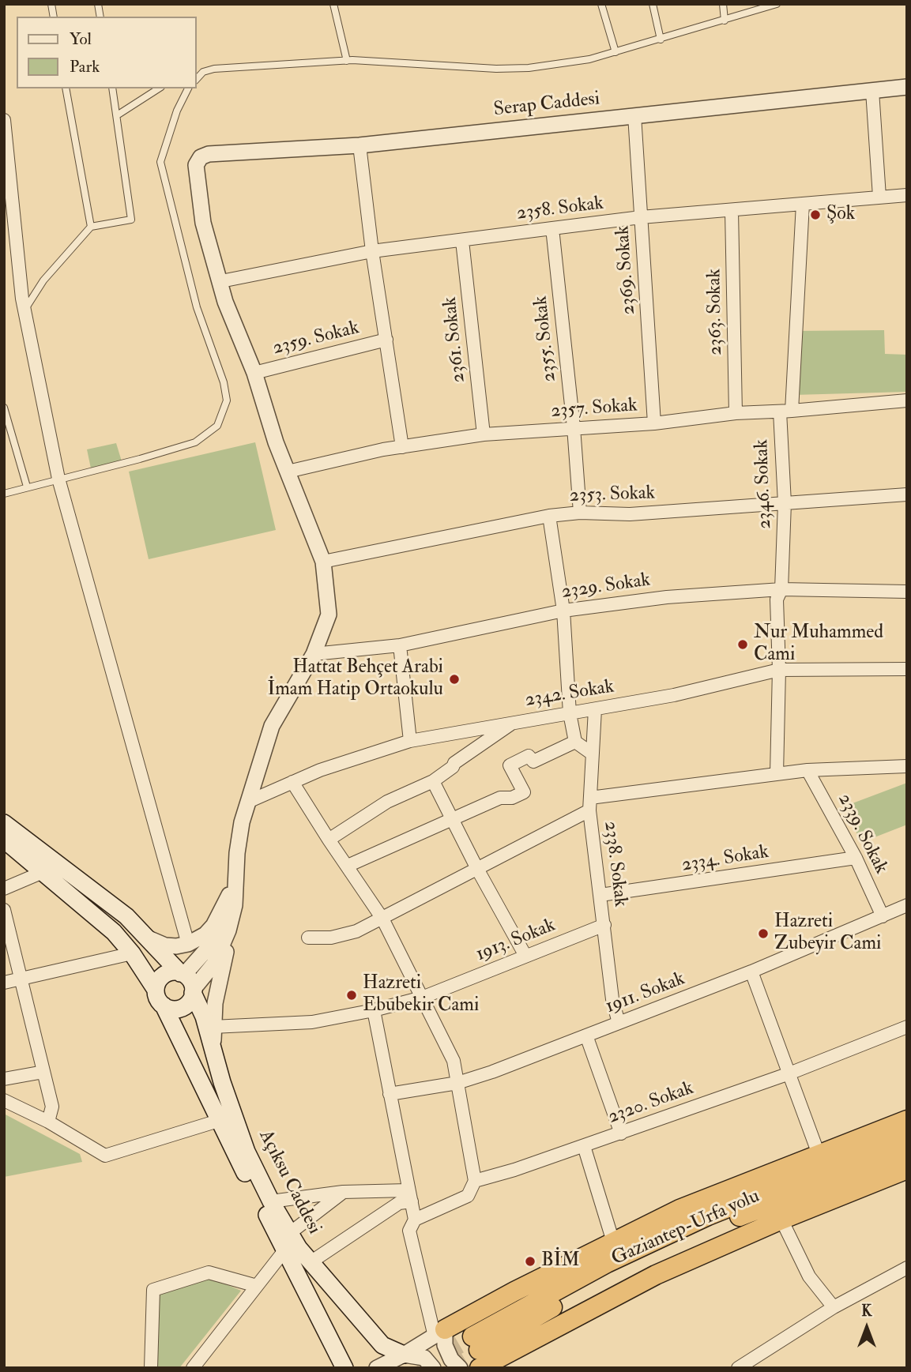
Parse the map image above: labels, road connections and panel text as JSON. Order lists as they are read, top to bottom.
{
  "streets": {
    "highway": ["Gaziantep-Urfa yolu"],
    "main road": ["Açıksu Caddesi"],
    "street": [
      "Serap Caddesi",
      "2358. Sokak",
      "2369. Sokak",
      "2363. Sokak",
      "2359. Sokak",
      "2355. Sokak",
      "2361. Sokak",
      "2357. Sokak",
      "2346. Sokak",
      "2353. Sokak",
      "2329. Sokak",
      "2342. Sokak",
      "2339. Sokak",
      "2334. Sokak",
      "2338. Sokak",
      "1913. Sokak",
      "1911. Sokak",
      "2320. Sokak"
    ]
  },
  "crossings": [
    ["Serap Caddesi", "2358. Sokak"],
    ["Serap Caddesi", "2369. Sokak"],
    ["2358. Sokak", "2369. Sokak"],
    ["2358. Sokak", "2363. Sokak"],
    ["2358. Sokak", "2355. Sokak"],
    ["2358. Sokak", "2361. Sokak"],
    ["2369. Sokak", "2357. Sokak"],
    ["2363. Sokak", "2357. Sokak"],
    ["2355. Sokak", "2357. Sokak"],
    ["2355. Sokak", "2353. Sokak"],
    ["2361. Sokak", "2357. Sokak"],
    ["2357. Sokak", "2346. Sokak"],
    ["2346. Sokak", "2353. Sokak"],
    ["2346. Sokak", "2329. Sokak"],
    ["2346. Sokak", "2342. Sokak"],
    ["2342. Sokak", "2338. Sokak"],
    ["2339. Sokak", "2334. Sokak"],
    ["2339. Sokak", "1911. Sokak"],
    ["2334. Sokak", "2338. Sokak"],
    ["2338. Sokak", "1913. Sokak"],
    ["2338. Sokak", "1911. Sokak"]
  ],
  "places": [
    "Şok",
    "Nur Muhammed Cami",
    "Hattat Behçet Arabi İmam Hatip Ortaokulu",
    "Hazreti Zubeyir Cami",
    "Hazreti Ebubekir Cami",
    "BİM"
  ],
  "legend": ["Yol", "Park"],
  "north": "top"
}
